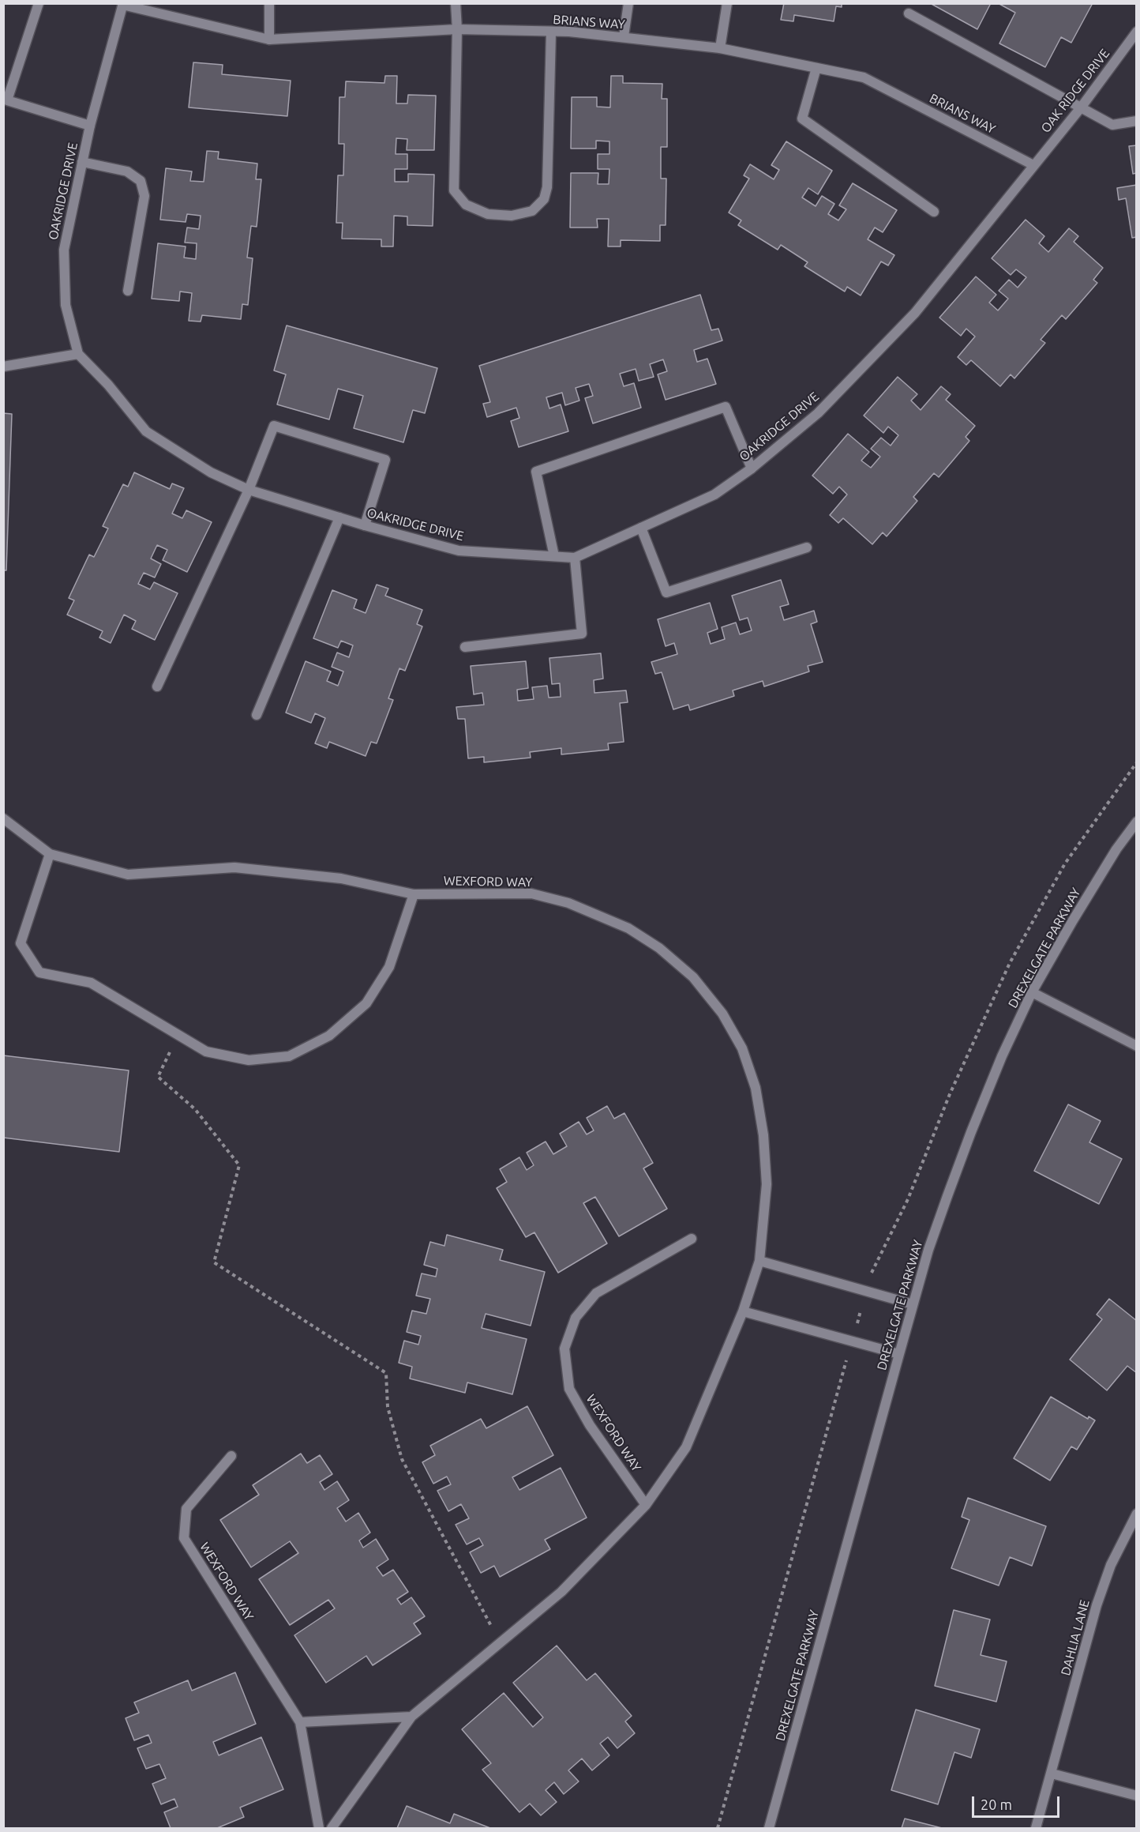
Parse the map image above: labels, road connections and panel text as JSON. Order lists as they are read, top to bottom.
{
  "streets": {
    "street": [
      "BRIANS WAY",
      "OAK RIDGE DRIVE",
      "OAKRIDGE DRIVE",
      "WEXFORD WAY",
      "DREXELGATE PARKWAY",
      "DAHLIA LANE"
    ]
  },
  "crossings": [
    ["BRIANS WAY", "OAK RIDGE DRIVE"],
    ["BRIANS WAY", "OAKRIDGE DRIVE"],
    ["OAK RIDGE DRIVE", "OAKRIDGE DRIVE"]
  ],
  "scale_bar": "20 m"
}
